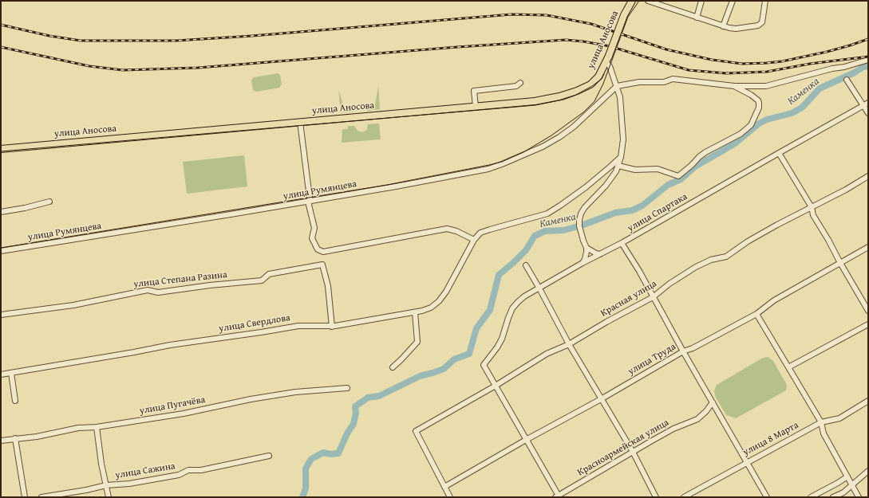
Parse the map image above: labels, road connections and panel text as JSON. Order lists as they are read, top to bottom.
{
  "streets": {
    "main road": ["улица Аносова"],
    "street": [
      "улица Румянцева",
      "улица Спартака",
      "улица Степана Разина",
      "Красная улица",
      "улица Свердлова",
      "улица Труда",
      "улица Пугачёва",
      "улица 8 Марта",
      "Красноармейская улица",
      "улица Сажина"
    ]
  },
  "crossings": [
    ["улица Спартака", "Красная улица"],
    ["улица Степана Разина", "улица Свердлова"],
    ["Красная улица", "улица Труда"]
  ],
  "water": ["Каменка"]
}
